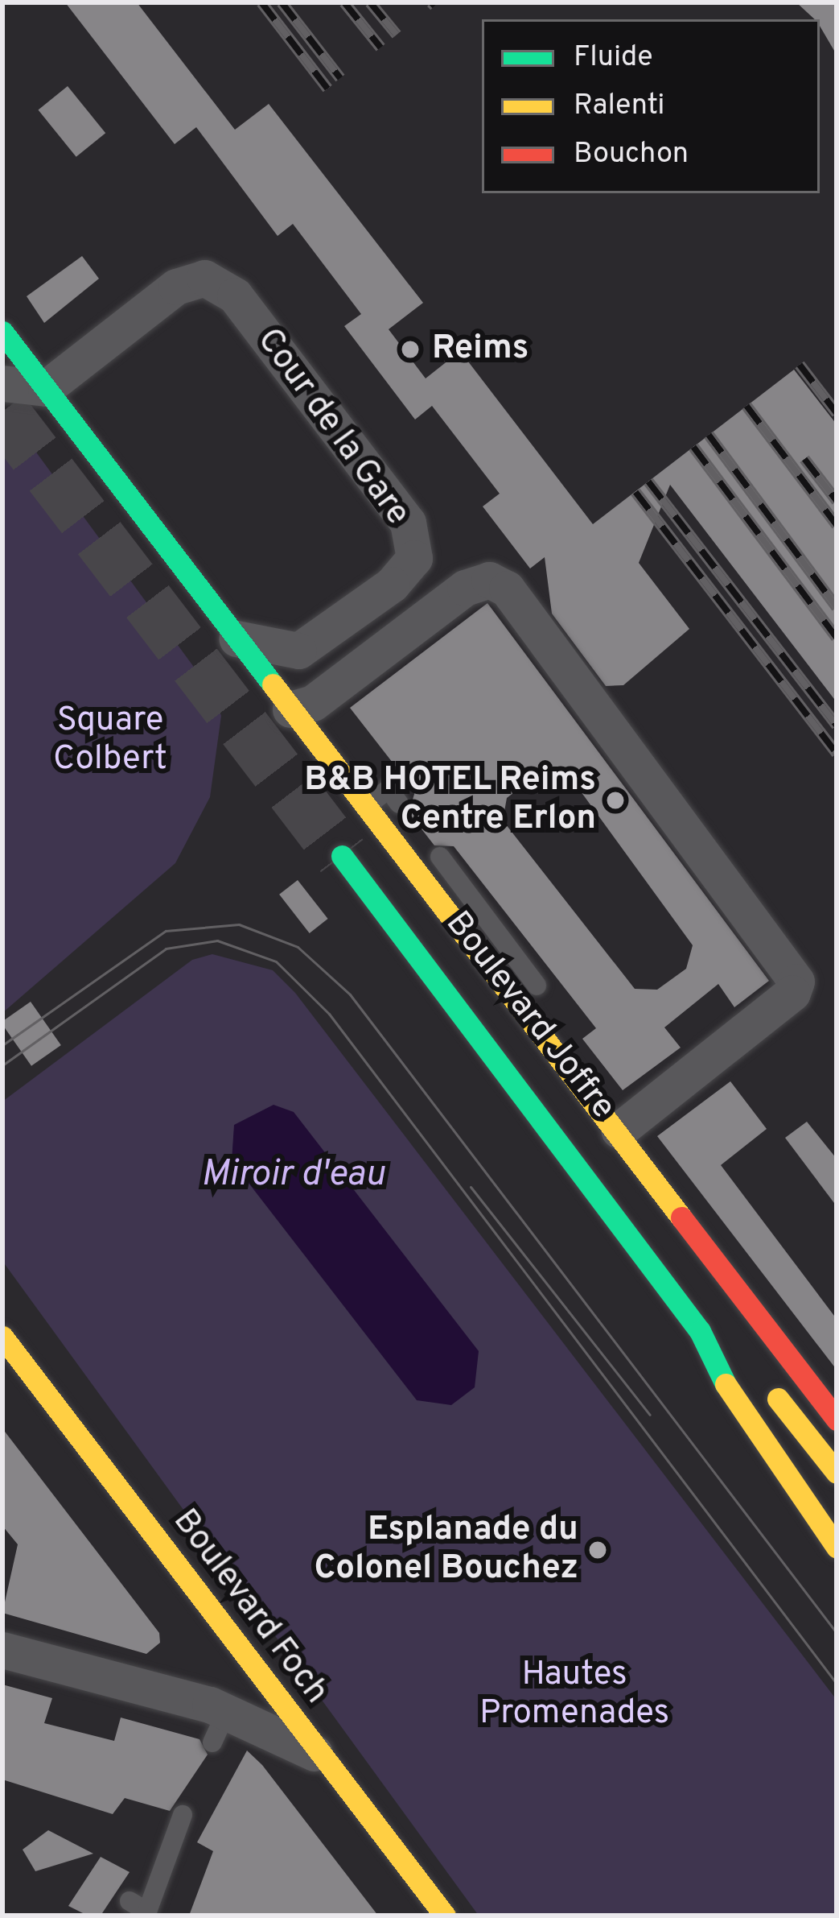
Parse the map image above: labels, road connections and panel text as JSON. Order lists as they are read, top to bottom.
{
  "streets": {
    "main road": ["Boulevard Joffre", "Boulevard Foch"],
    "street": ["Cour de la Gare"]
  },
  "crossings": [
    ["Cour de la Gare", "Boulevard Joffre"]
  ],
  "water": ["Miroir d'eau"],
  "parks": ["Square Colbert", "Hautes Promenades"],
  "places": ["Reims", "B&B HOTEL Reims Centre Erlon", "Esplanade du Colonel Bouchez"],
  "legend": ["Fluide", "Ralenti", "Bouchon"]
}
